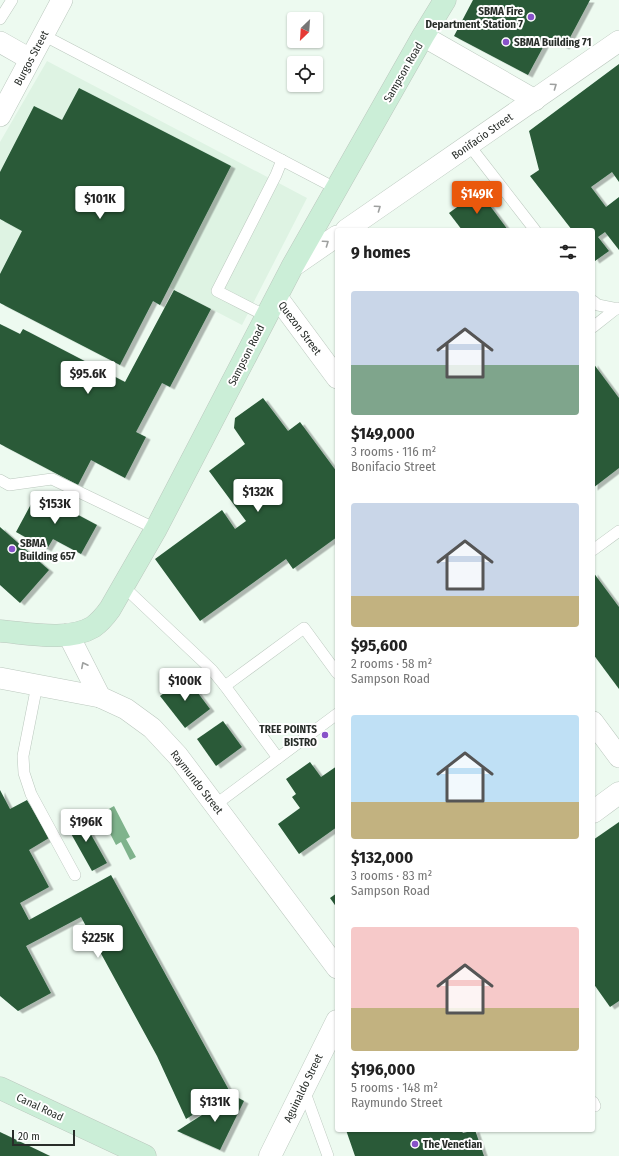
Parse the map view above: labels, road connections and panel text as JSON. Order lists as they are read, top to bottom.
{
  "streets": {
    "main road": ["Sampson Road", "Canal Road"],
    "street": [
      "Burgos Street",
      "Bonifacio Street",
      "Quezon Street",
      "Raymundo Street",
      "Aguinaldo Street"
    ]
  },
  "crossings": [
    ["Sampson Road", "Quezon Street"]
  ],
  "one_way": ["Bonifacio Street"],
  "places": [
    "SBMA Fire Department Station 7",
    "SBMA Building 71",
    "SBMA Building 657",
    "TREE POINTS BISTRO",
    "The Venetian"
  ],
  "scale_bar": "20 m",
  "north": "bottom left",
  "page": {
    "price": [
      "$149K",
      "$101K",
      "$95.6K",
      "$132K",
      "$153K",
      "$100K",
      "$196K",
      "$225K",
      "$131K"
    ],
    "heading": "9 homes",
    "list": [
      {
        "name": "$149,000",
        "note": "3 rooms · 116 m² · Bonifacio Street"
      },
      {
        "name": "$95,600",
        "note": "2 rooms · 58 m² · Sampson Road"
      },
      {
        "name": "$132,000",
        "note": "3 rooms · 83 m² · Sampson Road"
      },
      {
        "name": "$196,000",
        "note": "5 rooms · 148 m² · Raymundo Street"
      }
    ],
    "scale": "20 m"
  }
}
